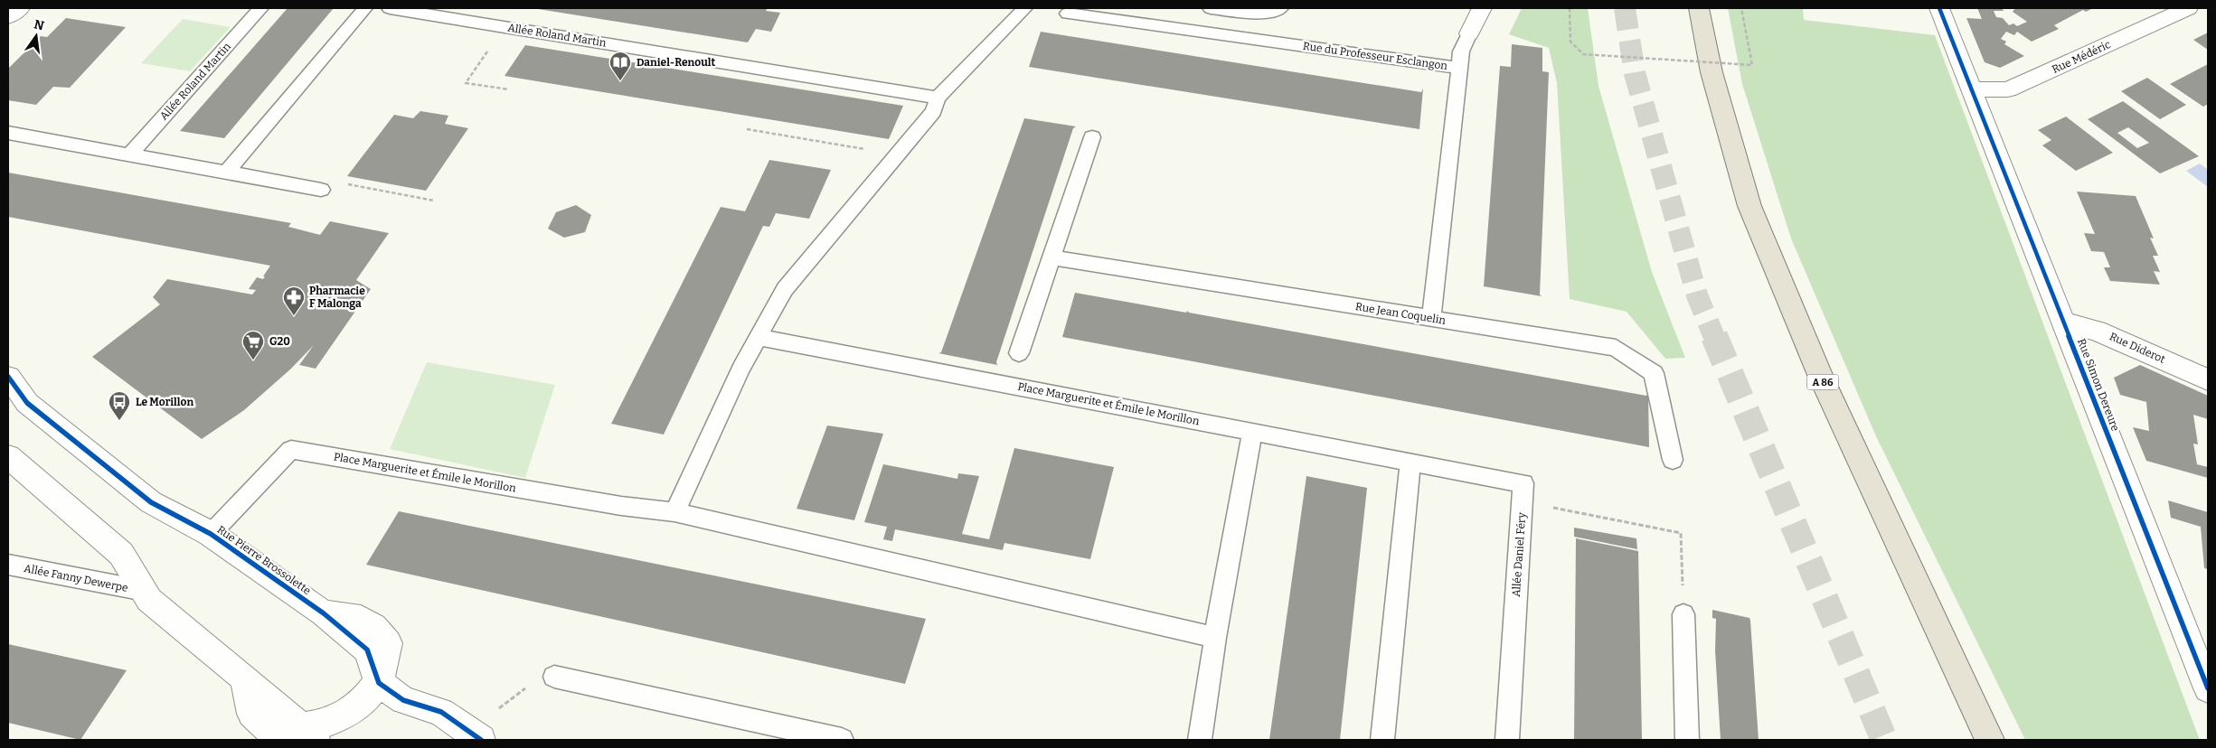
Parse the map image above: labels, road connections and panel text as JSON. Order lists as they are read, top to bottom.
{
  "streets": {
    "highway": ["A 86"],
    "street": [
      "Rue Médéric",
      "Rue Diderot",
      "Rue Simon Dereure",
      "Rue Pierre Brossolette"
    ],
    "lane": [
      "Allée Roland Martin",
      "Rue du Professeur Esclangon",
      "Rue Jean Coquelin",
      "Place Marguerite et Émile le Morillon",
      "Allée Daniel Féry",
      "Allée Fanny Dewerpe"
    ]
  },
  "crossings": [
    ["Rue du Professeur Esclangon", "Rue Jean Coquelin"],
    ["Rue Médéric", "Rue Simon Dereure"],
    ["Rue Diderot", "Rue Simon Dereure"],
    ["Place Marguerite et Émile le Morillon", "Allée Daniel Féry"],
    ["Place Marguerite et Émile le Morillon", "Rue Pierre Brossolette"]
  ],
  "places": {
    "library": ["Daniel-Renoult"],
    "pharmacy": ["Pharmacie F Malonga"],
    "supermarket": ["G20"],
    "bus stop": ["Le Morillon"]
  },
  "north": "top"
}
